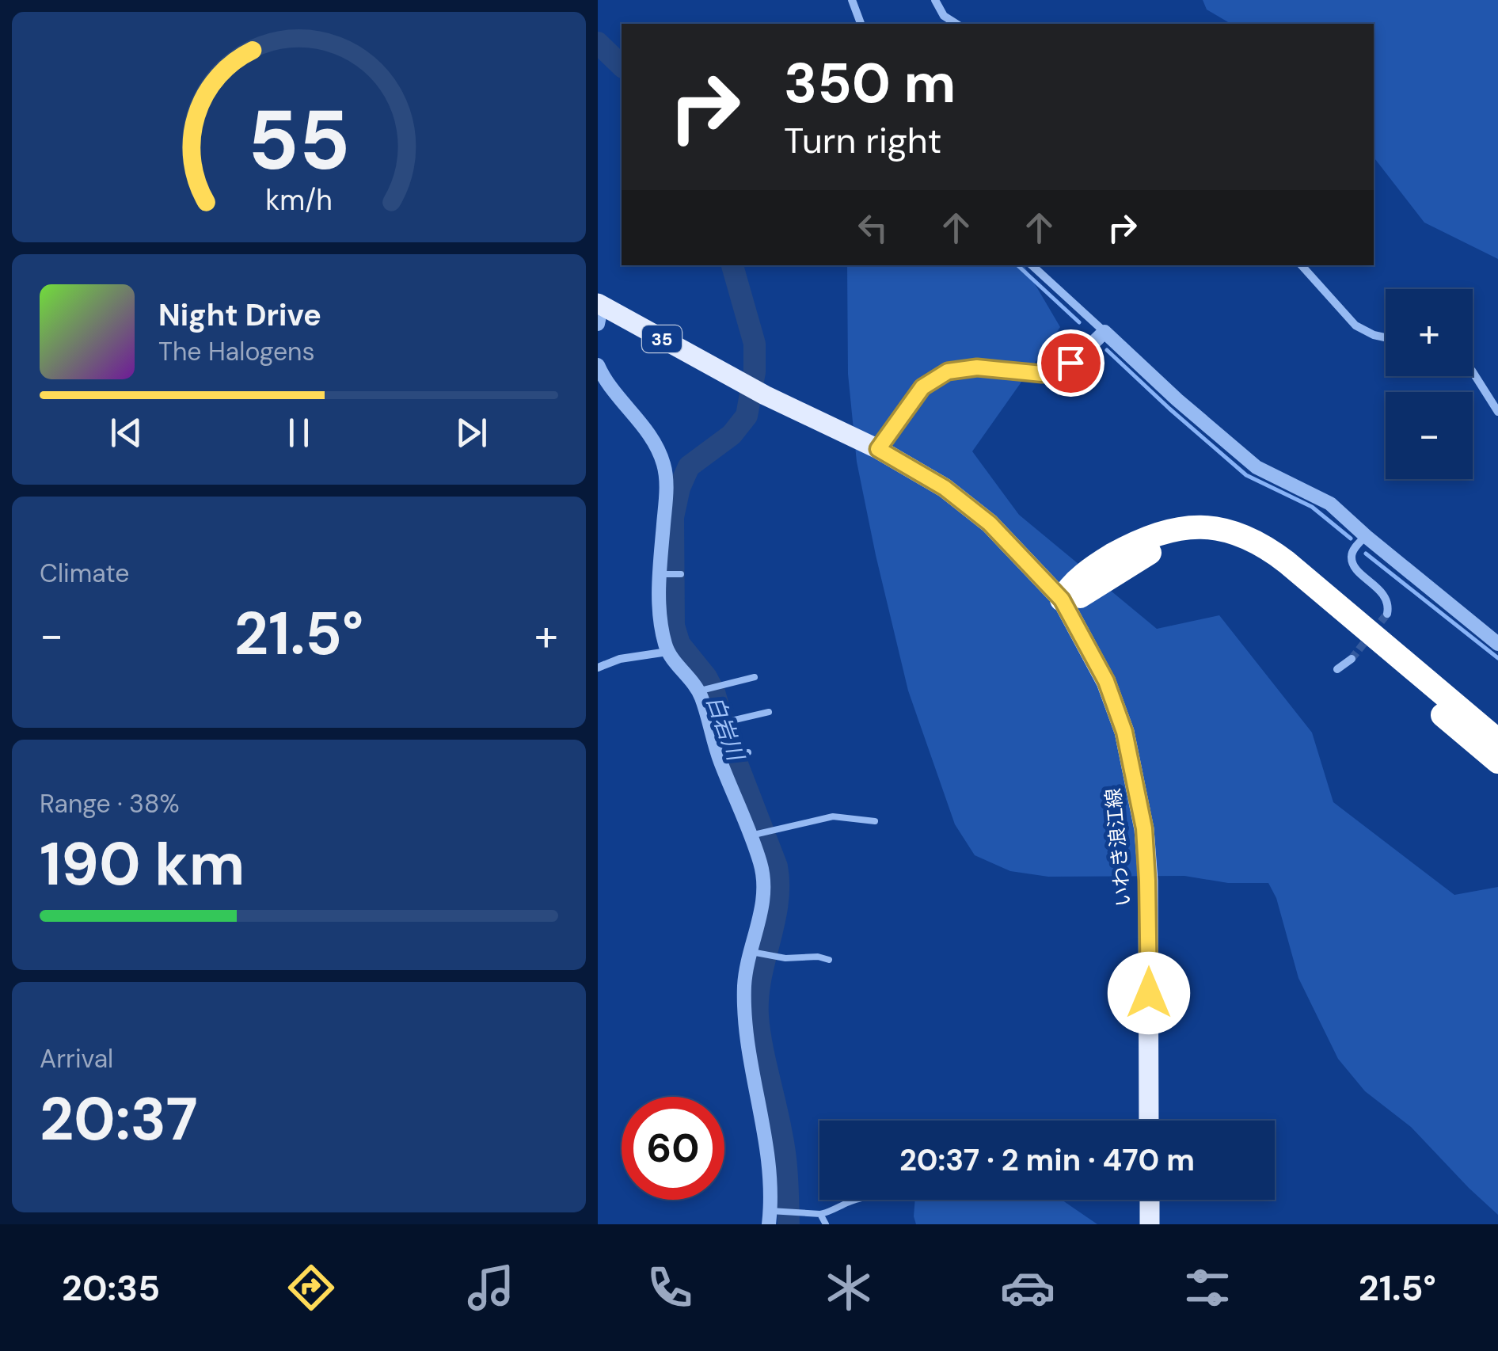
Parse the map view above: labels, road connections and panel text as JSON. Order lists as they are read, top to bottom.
{
  "streets": {
    "main road": ["35", "いわき浪江線"]
  },
  "water": ["白岩川"],
  "page": {
    "turn": ["350 m", "Turn right"],
    "song": ["Night Drive", "The Halogens"],
    "map_buttons": ["+", "−"],
    "tile": [
      "Climate",
      ["Range · 38%", "190 km"],
      ["Arrival", "20:37"]
    ],
    "heat": ["−", "21.5°", "+"],
    "limit": "60",
    "trip": "20:37 · 2 min · 470 m",
    "tabs": ["20:35", "21.5°"],
    "gauge": ["55", "km/h"]
  }
}
